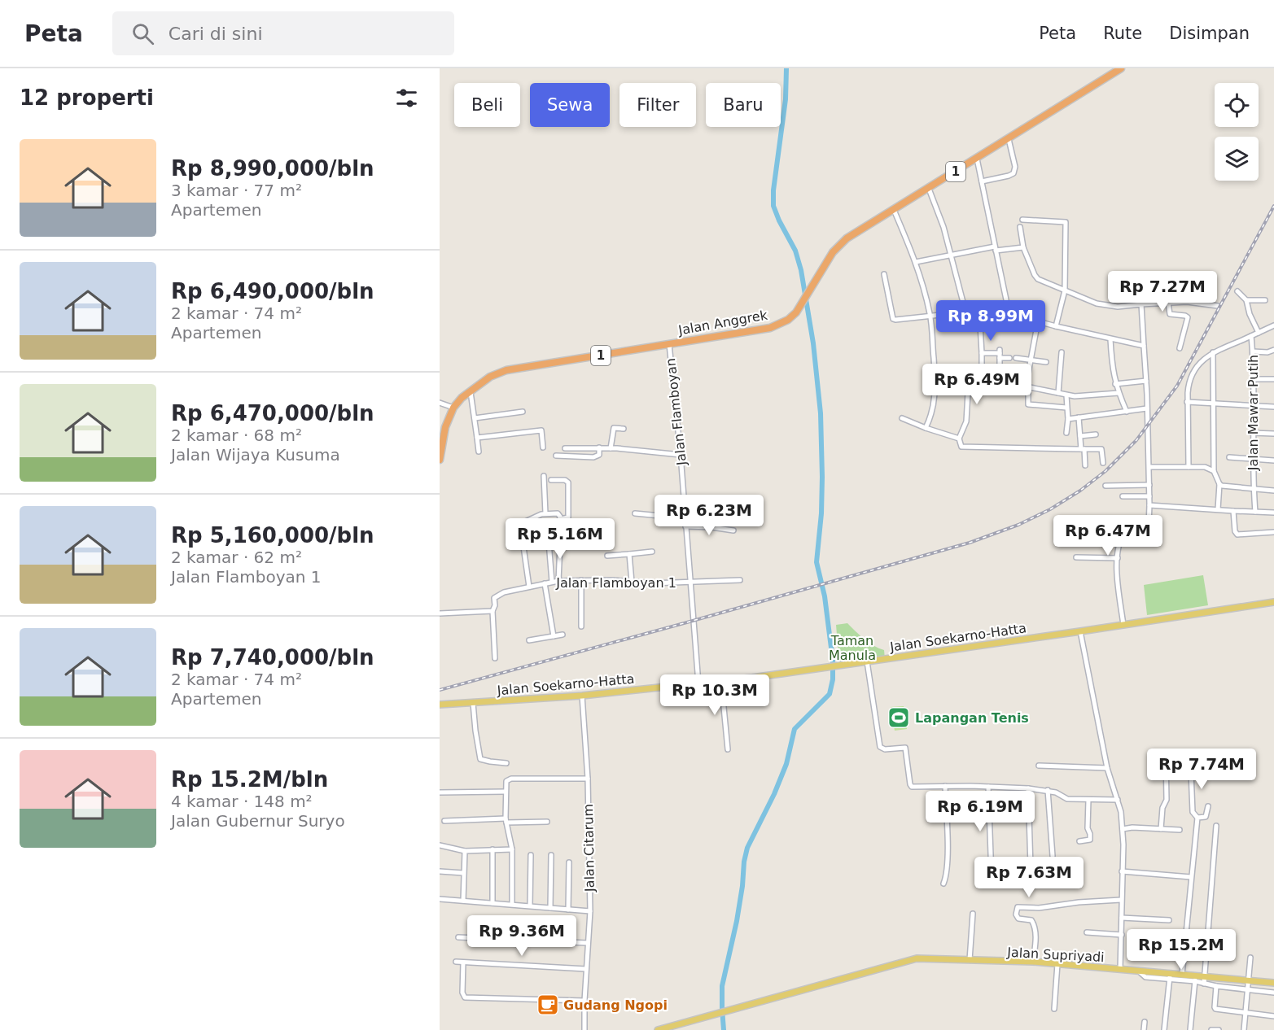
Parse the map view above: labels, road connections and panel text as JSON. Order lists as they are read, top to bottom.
{
  "streets": {
    "highway": ["1", "Jalan Anggrek"],
    "main road": ["Jalan Soekarno-Hatta", "Jalan Supriyadi"],
    "street": [
      "Jalan Flamboyan",
      "Jalan Mawar Putih",
      "Jalan Flamboyan 1",
      "Jalan Citarum"
    ]
  },
  "crossings": [
    ["Jalan Anggrek", "Jalan Flamboyan"],
    ["Jalan Flamboyan", "Jalan Flamboyan 1"],
    ["Jalan Flamboyan", "Jalan Soekarno-Hatta"],
    ["Jalan Soekarno-Hatta", "Jalan Citarum"],
    ["Jalan Soekarno-Hatta", "Jalan Supriyadi"]
  ],
  "parks": ["Taman Manula"],
  "places": {
    "sports": ["Lapangan Tenis"],
    "cafe": ["Gudang Ngopi"]
  },
  "page": {
    "header": "Peta",
    "search": "Cari di sini",
    "nav": ["Peta", "Rute", "Disimpan"],
    "heading": "12 properti",
    "chip": [
      "Beli",
      "Sewa",
      "Filter",
      "Baru"
    ],
    "list": [
      {
        "name": "Rp 8,990,000/bln",
        "note": "3 kamar · 77 m² · Apartemen"
      },
      {
        "name": "Rp 6,490,000/bln",
        "note": "2 kamar · 74 m² · Apartemen"
      },
      {
        "name": "Rp 6,470,000/bln",
        "note": "2 kamar · 68 m² · Jalan Wijaya Kusuma"
      },
      {
        "name": "Rp 5,160,000/bln",
        "note": "2 kamar · 62 m² · Jalan Flamboyan 1"
      },
      {
        "name": "Rp 7,740,000/bln",
        "note": "2 kamar · 74 m² · Apartemen"
      },
      {
        "name": "Rp 15.2M/bln",
        "note": "4 kamar · 148 m² · Jalan Gubernur Suryo"
      }
    ],
    "price": [
      "Rp 7.27M",
      "Rp 8.99M",
      "Rp 6.49M",
      "Rp 6.23M",
      "Rp 6.47M",
      "Rp 5.16M",
      "Rp 10.3M",
      "Rp 7.74M",
      "Rp 6.19M",
      "Rp 7.63M",
      "Rp 9.36M",
      "Rp 15.2M"
    ]
  }
}
